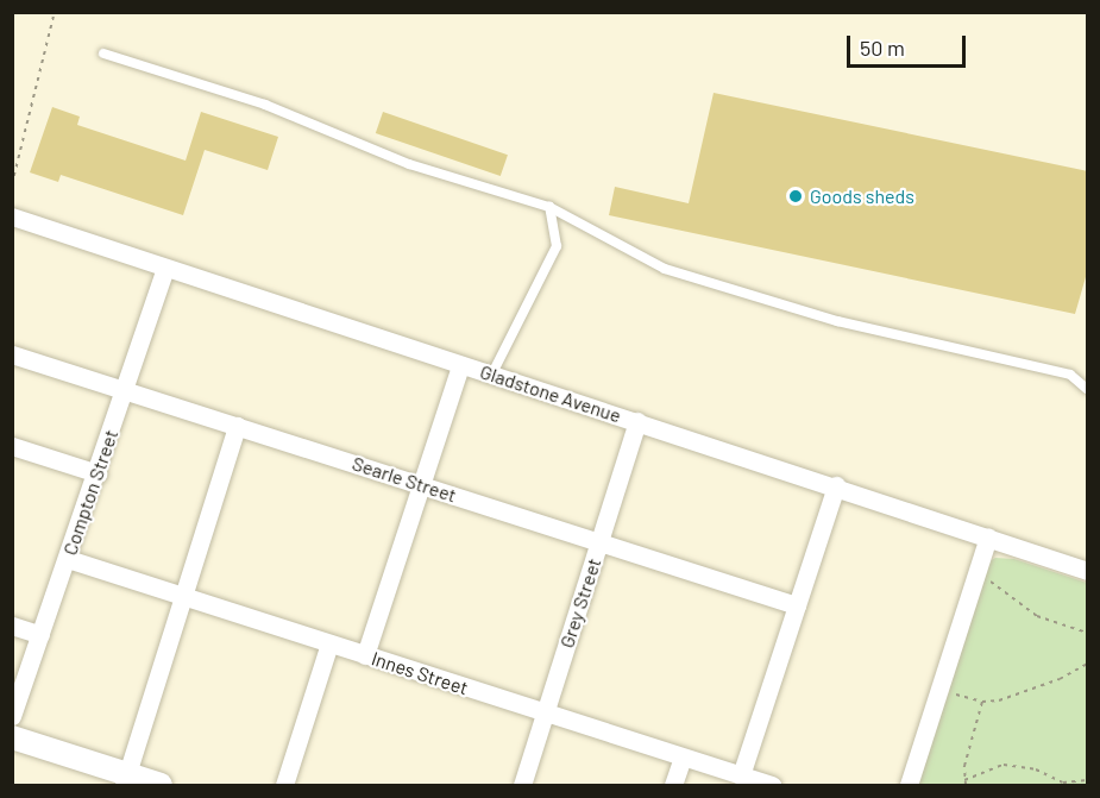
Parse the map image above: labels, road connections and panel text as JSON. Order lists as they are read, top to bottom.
{
  "streets": {
    "street": [
      "Gladstone Avenue",
      "Searle Street",
      "Compton Street",
      "Grey Street",
      "Innes Street"
    ]
  },
  "crossings": [
    ["Gladstone Avenue", "Compton Street"],
    ["Gladstone Avenue", "Grey Street"],
    ["Searle Street", "Compton Street"],
    ["Searle Street", "Grey Street"],
    ["Compton Street", "Innes Street"],
    ["Grey Street", "Innes Street"]
  ],
  "places": ["Goods sheds"],
  "scale_bar": "50 m"
}
